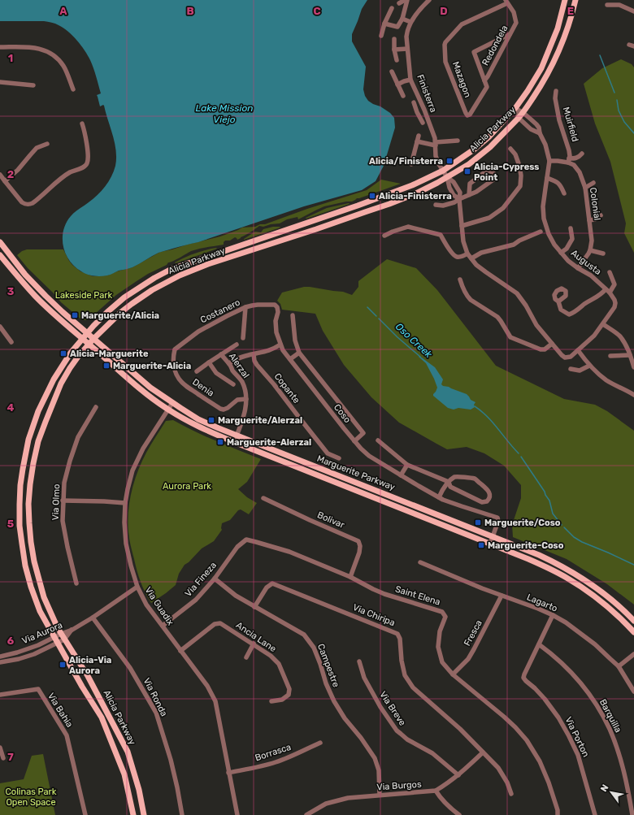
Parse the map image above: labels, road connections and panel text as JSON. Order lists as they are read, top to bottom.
{
  "streets": {
    "main road": ["Alicia Parkway", "Marguerite Parkway"],
    "street": [
      "Redondela",
      "Mazagon",
      "Finisterra",
      "Muirfield",
      "Colonial",
      "Augusta",
      "Costanero",
      "Alerzal",
      "Denia",
      "Copante",
      "Coso",
      "Via Olmo",
      "Bolivar",
      "Via Fineza",
      "Saint Elena",
      "Lagarto",
      "Via Guadix",
      "Via Chiripa",
      "Via Aurora",
      "Fresca",
      "Ancia Lane",
      "Campestre",
      "Via Ronda",
      "Via Breve",
      "Via Bahia",
      "Barquilla",
      "Via Porton",
      "Borrasca",
      "Via Burgos"
    ]
  },
  "crossings": [
    ["Redondela", "Mazagon"],
    ["Finisterra", "Alicia Parkway"],
    ["Muirfield", "Colonial"],
    ["Alicia Parkway", "Augusta"],
    ["Alicia Parkway", "Marguerite Parkway"],
    ["Alicia Parkway", "Via Aurora"],
    ["Costanero", "Denia"],
    ["Costanero", "Coso"],
    ["Alerzal", "Denia"],
    ["Alerzal", "Marguerite Parkway"],
    ["Coso", "Marguerite Parkway"],
    ["Marguerite Parkway", "Via Guadix"],
    ["Bolivar", "Saint Elena"],
    ["Via Fineza", "Saint Elena"],
    ["Via Fineza", "Via Guadix"],
    ["Via Fineza", "Campestre"],
    ["Saint Elena", "Fresca"],
    ["Lagarto", "Fresca"],
    ["Via Guadix", "Via Aurora"],
    ["Via Guadix", "Ancia Lane"],
    ["Via Guadix", "Borrasca"],
    ["Via Chiripa", "Campestre"],
    ["Via Chiripa", "Via Burgos"],
    ["Via Aurora", "Via Ronda"],
    ["Campestre", "Via Burgos"],
    ["Via Breve", "Via Burgos"],
    ["Barquilla", "Via Porton"]
  ],
  "water": ["Lake Mission Viejo", "Oso Creek"],
  "parks": ["Lakeside Park", "Aurora Park", "Colinas Park Open Space"],
  "places": {
    "transit": [
      "Alicia/Finisterra",
      "Alicia-Cypress Point",
      "Alicia-Finisterra",
      "Marguerite/Alicia",
      "Alicia-Marguerite",
      "Marguerite-Alicia",
      "Marguerite/Alerzal",
      "Marguerite-Alerzal",
      "Marguerite/Coso",
      "Marguerite-Coso",
      "Alicia-Via Aurora"
    ]
  },
  "north": "top left",
  "grid": {
    "columns": [
      "A",
      "B",
      "C",
      "D",
      "E"
    ],
    "rows": [
      "1",
      "2",
      "3",
      "4",
      "5",
      "6",
      "7"
    ]
  }
}
